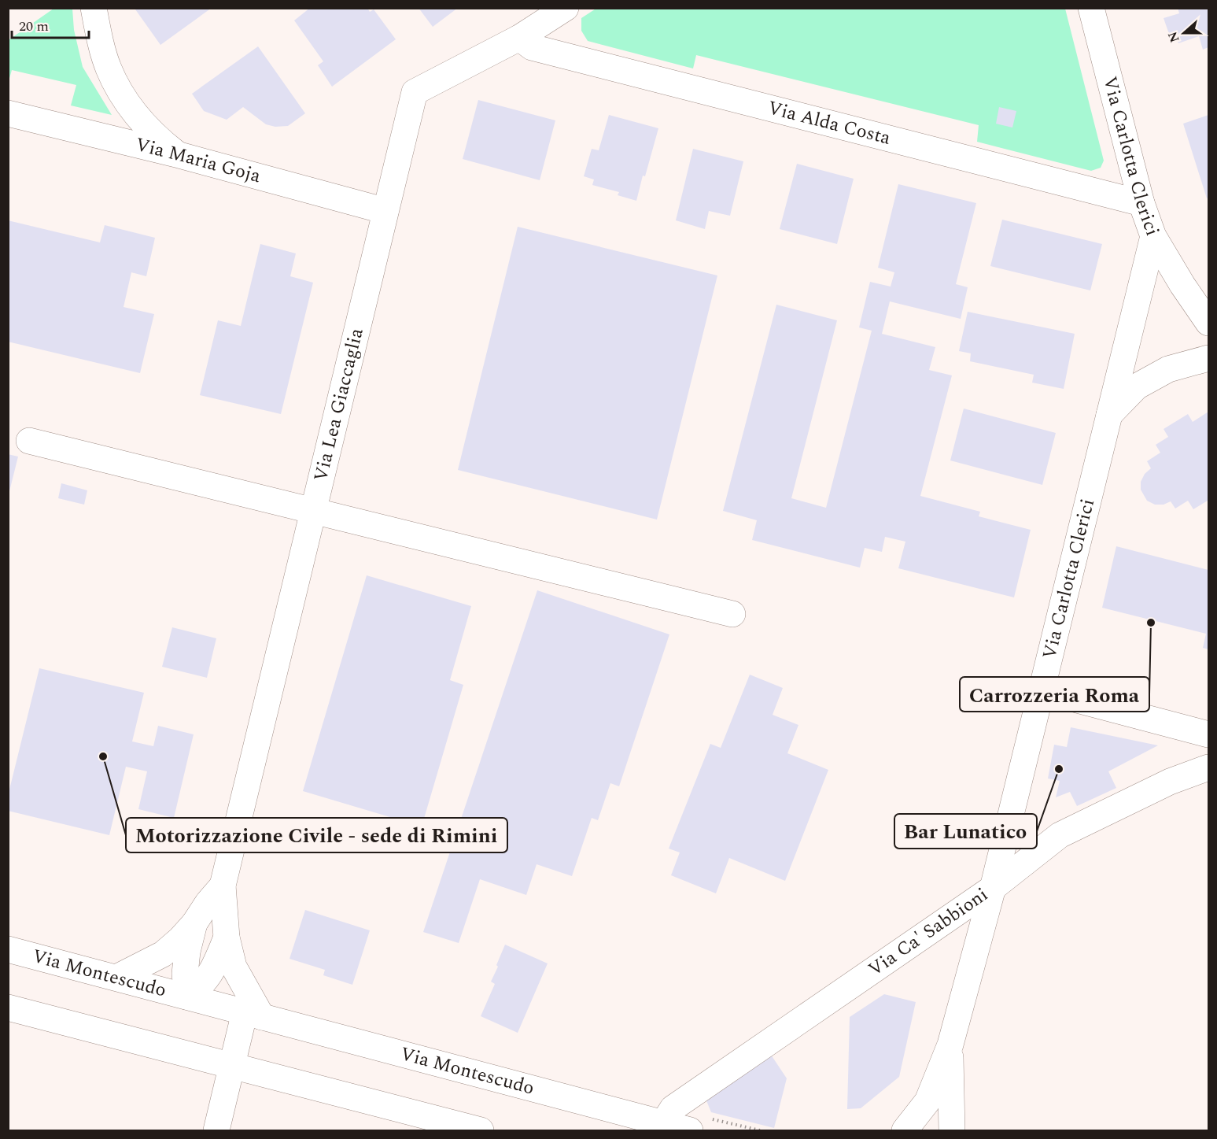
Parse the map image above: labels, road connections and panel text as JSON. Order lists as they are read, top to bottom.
{
  "streets": {
    "street": [
      "Via Alda Costa",
      "Via Carlotta Clerici",
      "Via Maria Goja",
      "Via Lea Giaccaglia",
      "Via Ca' Sabbioni",
      "Via Montescudo"
    ]
  },
  "crossings": [
    ["Via Alda Costa", "Via Carlotta Clerici"],
    ["Via Alda Costa", "Via Lea Giaccaglia"],
    ["Via Carlotta Clerici", "Via Ca' Sabbioni"],
    ["Via Maria Goja", "Via Lea Giaccaglia"],
    ["Via Lea Giaccaglia", "Via Montescudo"],
    ["Via Ca' Sabbioni", "Via Montescudo"]
  ],
  "places": ["Carrozzeria Roma", "Motorizzazione Civile - sede di Rimini", "Bar Lunatico"],
  "scale_bar": "20 m",
  "north": "left"
}
